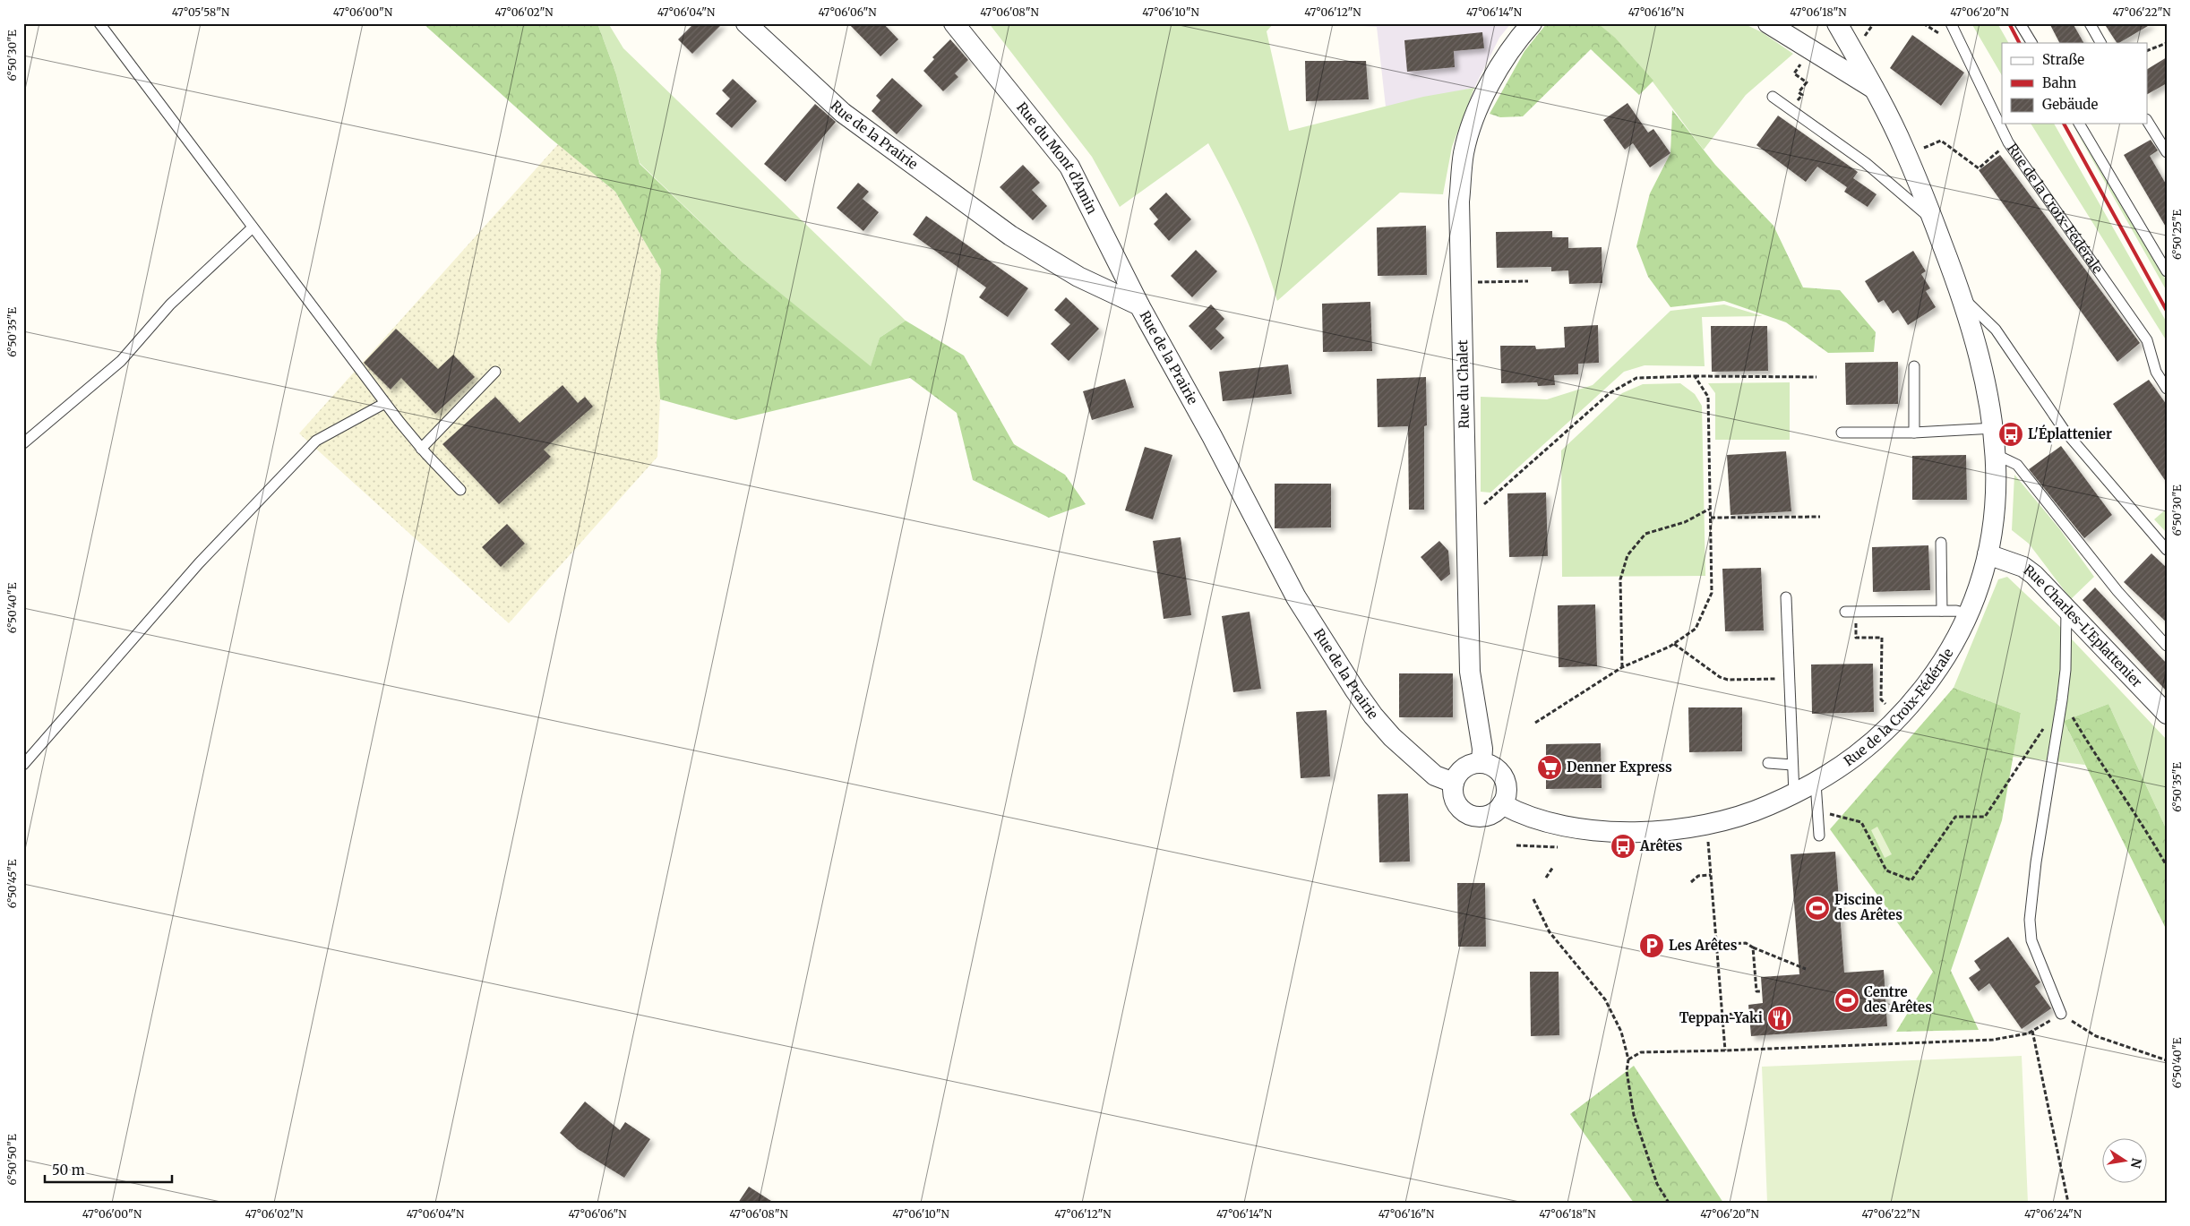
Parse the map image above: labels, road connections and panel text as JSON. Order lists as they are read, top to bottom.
{
  "streets": {
    "street": [
      "Rue de la Prairie",
      "Rue du Mont d'Amin",
      "Rue de la Croix-Fédérale",
      "Rue du Chalet",
      "Rue Charles-L'Eplattenier"
    ]
  },
  "crossings": [
    ["Rue de la Prairie", "Rue du Mont d'Amin"],
    ["Rue de la Prairie", "Rue de la Croix-Fédérale"],
    ["Rue de la Prairie", "Rue du Chalet"],
    ["Rue de la Croix-Fédérale", "Rue du Chalet"],
    ["Rue de la Croix-Fédérale", "Rue Charles-L'Eplattenier"]
  ],
  "places": {
    "bus stop": ["L'Éplattenier", "Arêtes"],
    "supermarket": ["Denner Express"],
    "sports": ["Piscine des Arêtes", "Centre des Arêtes"],
    "parking": ["Les Arêtes"],
    "restaurant": ["Teppan-Yaki"]
  },
  "legend": ["Straße", "Bahn", "Gebäude"],
  "scale_bar": "50 m",
  "north": "right",
  "coordinates": [
    "47°05'58\"N",
    "47°06'00\"N",
    "47°06'02\"N",
    "47°06'04\"N",
    "47°06'06\"N",
    "47°06'08\"N",
    "47°06'10\"N",
    "47°06'12\"N",
    "47°06'14\"N",
    "47°06'16\"N",
    "47°06'18\"N",
    "47°06'20\"N",
    "47°06'22\"N",
    "6°50'30\"E",
    "6°50'25\"E",
    "6°50'35\"E",
    "6°50'40\"E",
    "6°50'45\"E",
    "6°50'50\"E",
    "47°06'24\"N"
  ]
}
